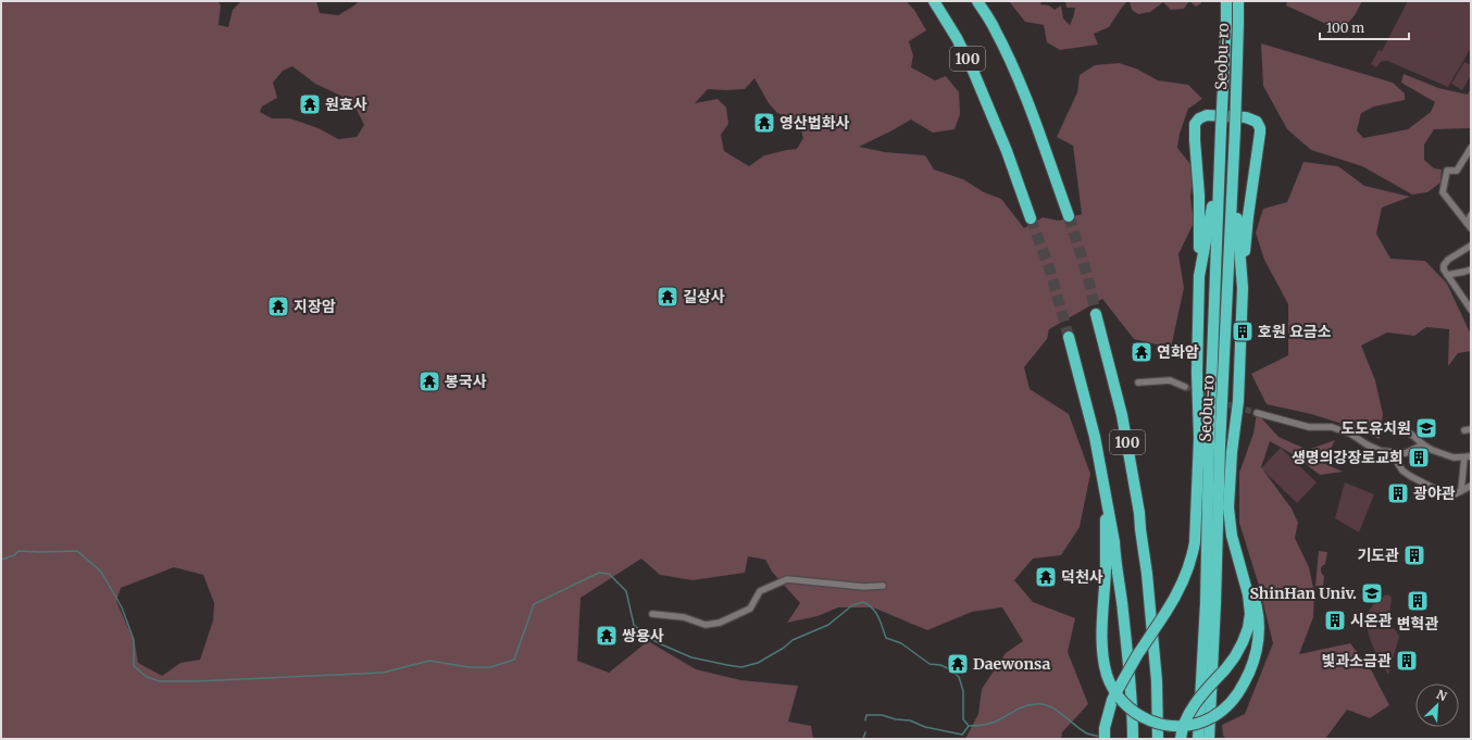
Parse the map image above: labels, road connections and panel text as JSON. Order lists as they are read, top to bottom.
{
  "streets": {
    "highway": ["Seobu-ro", "100"]
  },
  "places": {
    "temple": [
      "원효사",
      "영산법화사",
      "길상사",
      "지장암",
      "연화암",
      "봉국사",
      "덕천사",
      "쌍용사",
      "Daewonsa"
    ],
    "building": [
      "호원 요금소",
      "생명의강장로교회",
      "광야관",
      "기도관",
      "변혁관",
      "시온관",
      "빛과소금관"
    ],
    "school or university": ["도도유치원", "ShinHan Univ."]
  },
  "scale_bar": "100 m",
  "north": "top right"
}
